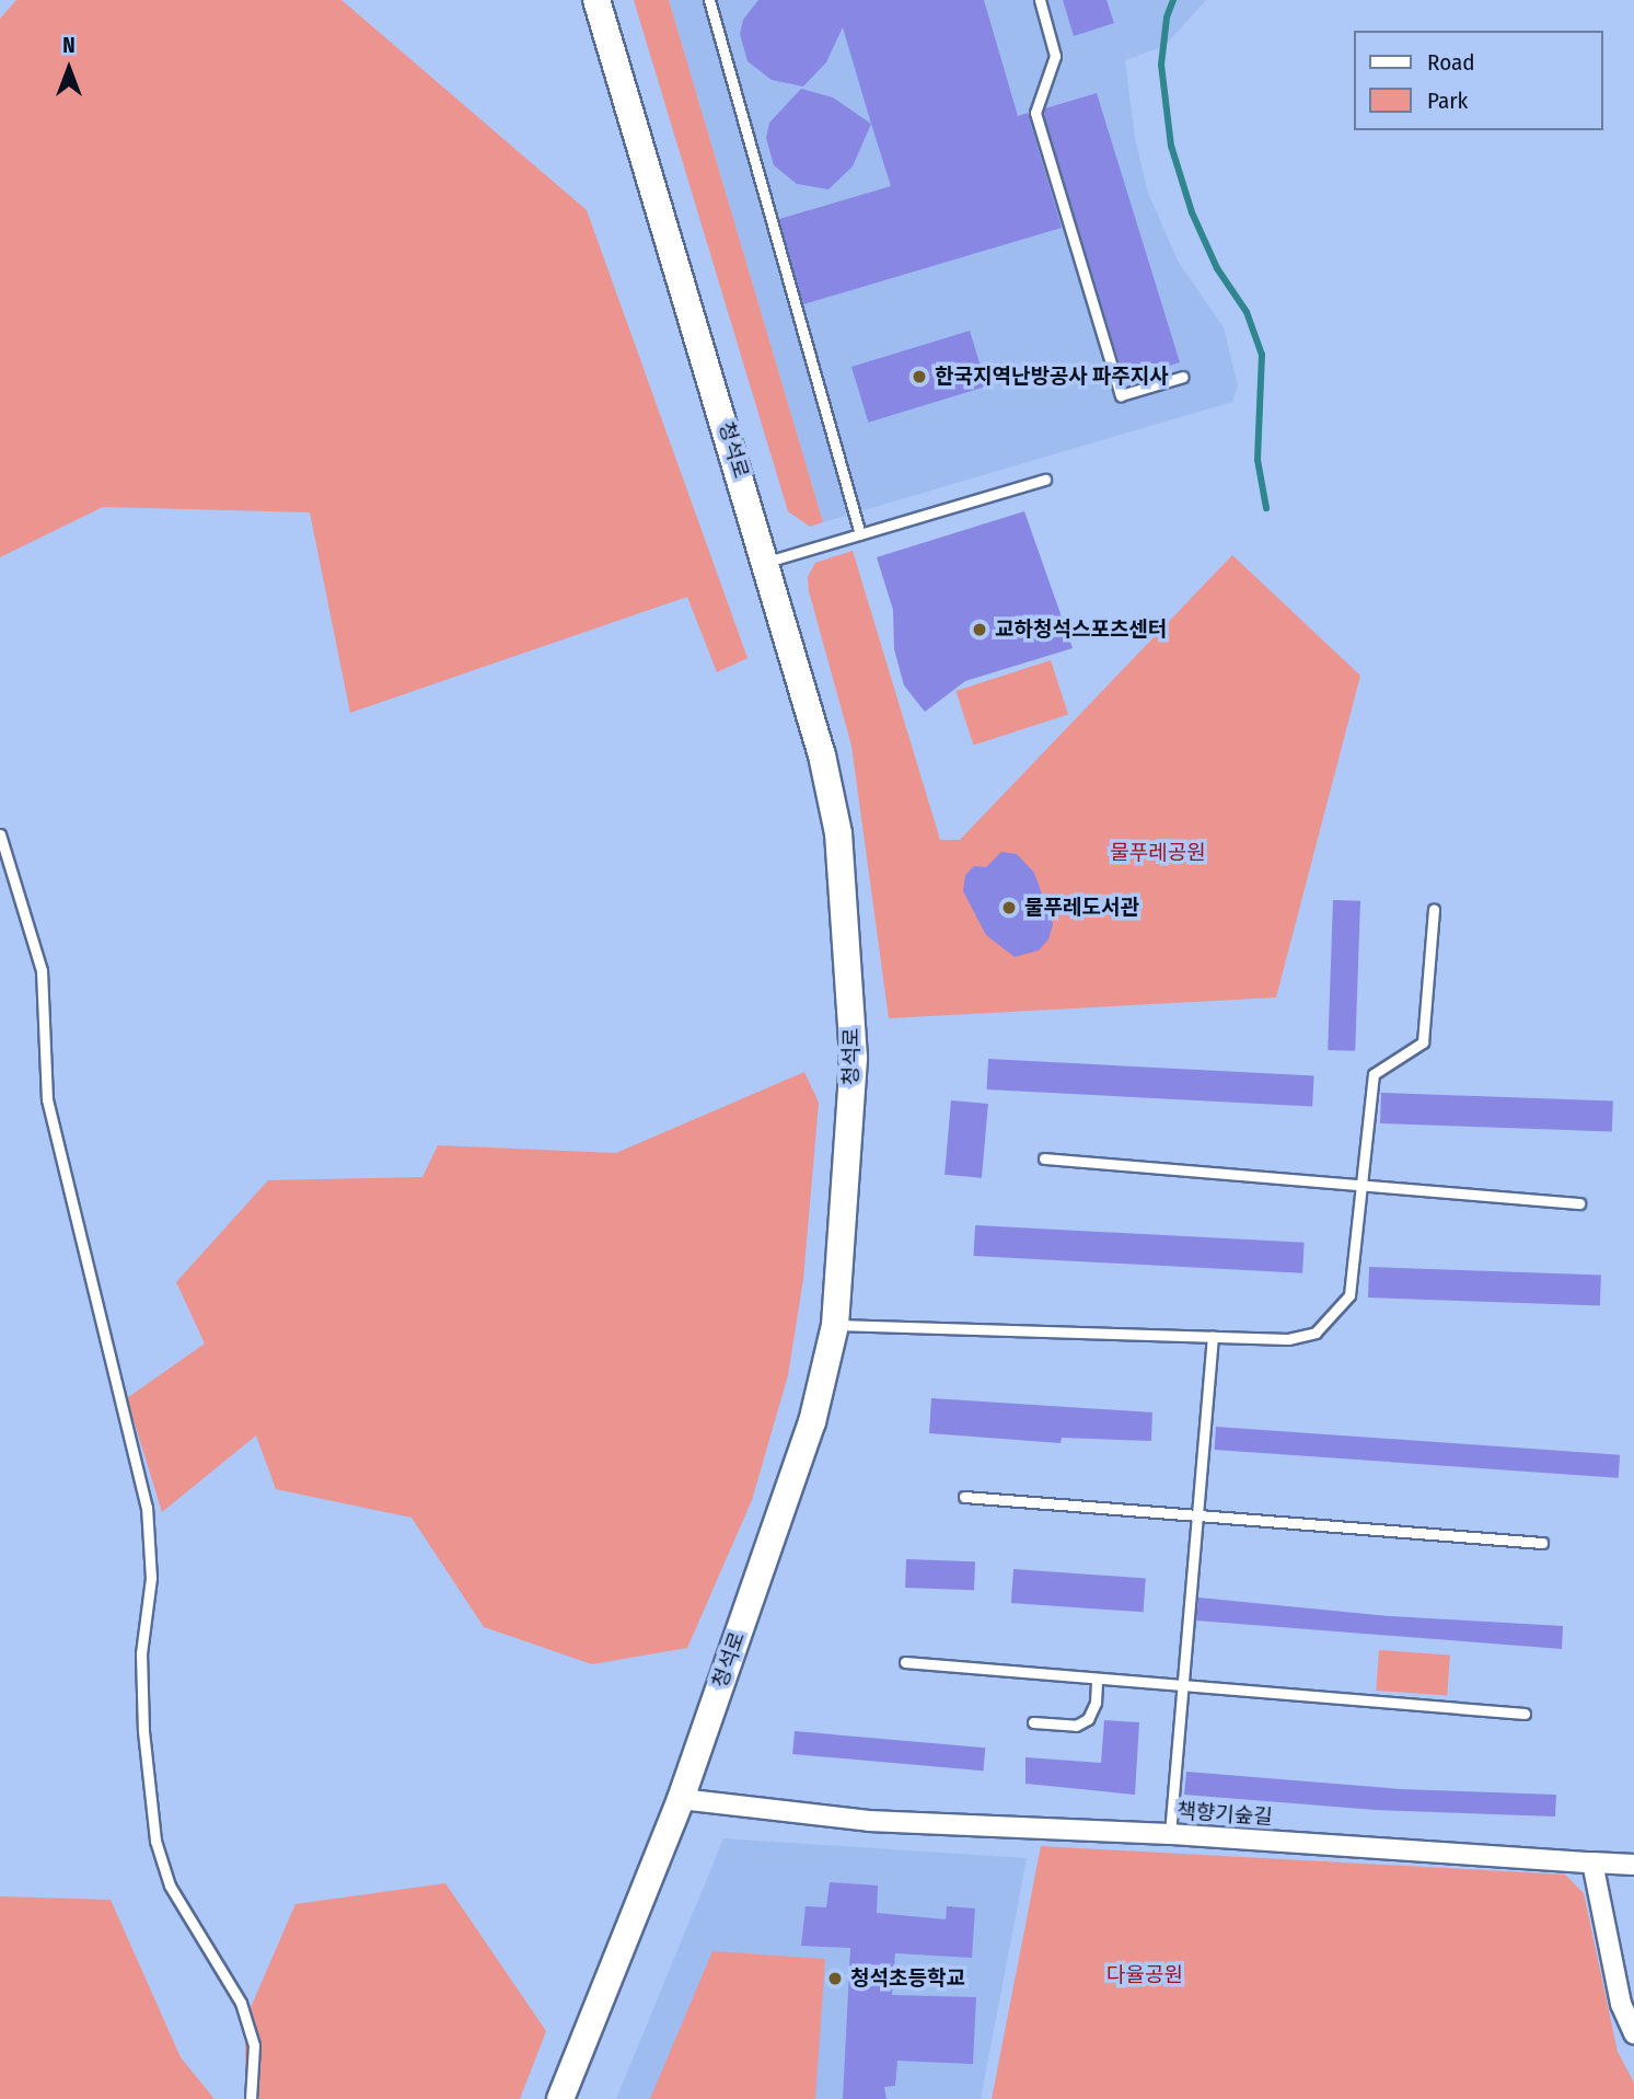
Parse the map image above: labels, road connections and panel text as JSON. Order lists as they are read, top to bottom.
{
  "streets": {
    "main road": ["청석로"],
    "street": ["책향기숲길"]
  },
  "crossings": [
    ["청석로", "책향기숲길"]
  ],
  "parks": ["물푸레공원", "다율공원"],
  "places": [
    "한국지역난방공사 파주지사",
    "교하청석스포츠센터",
    "물푸레도서관",
    "청석초등학교"
  ],
  "legend": ["Road", "Park"],
  "north": "top"
}
